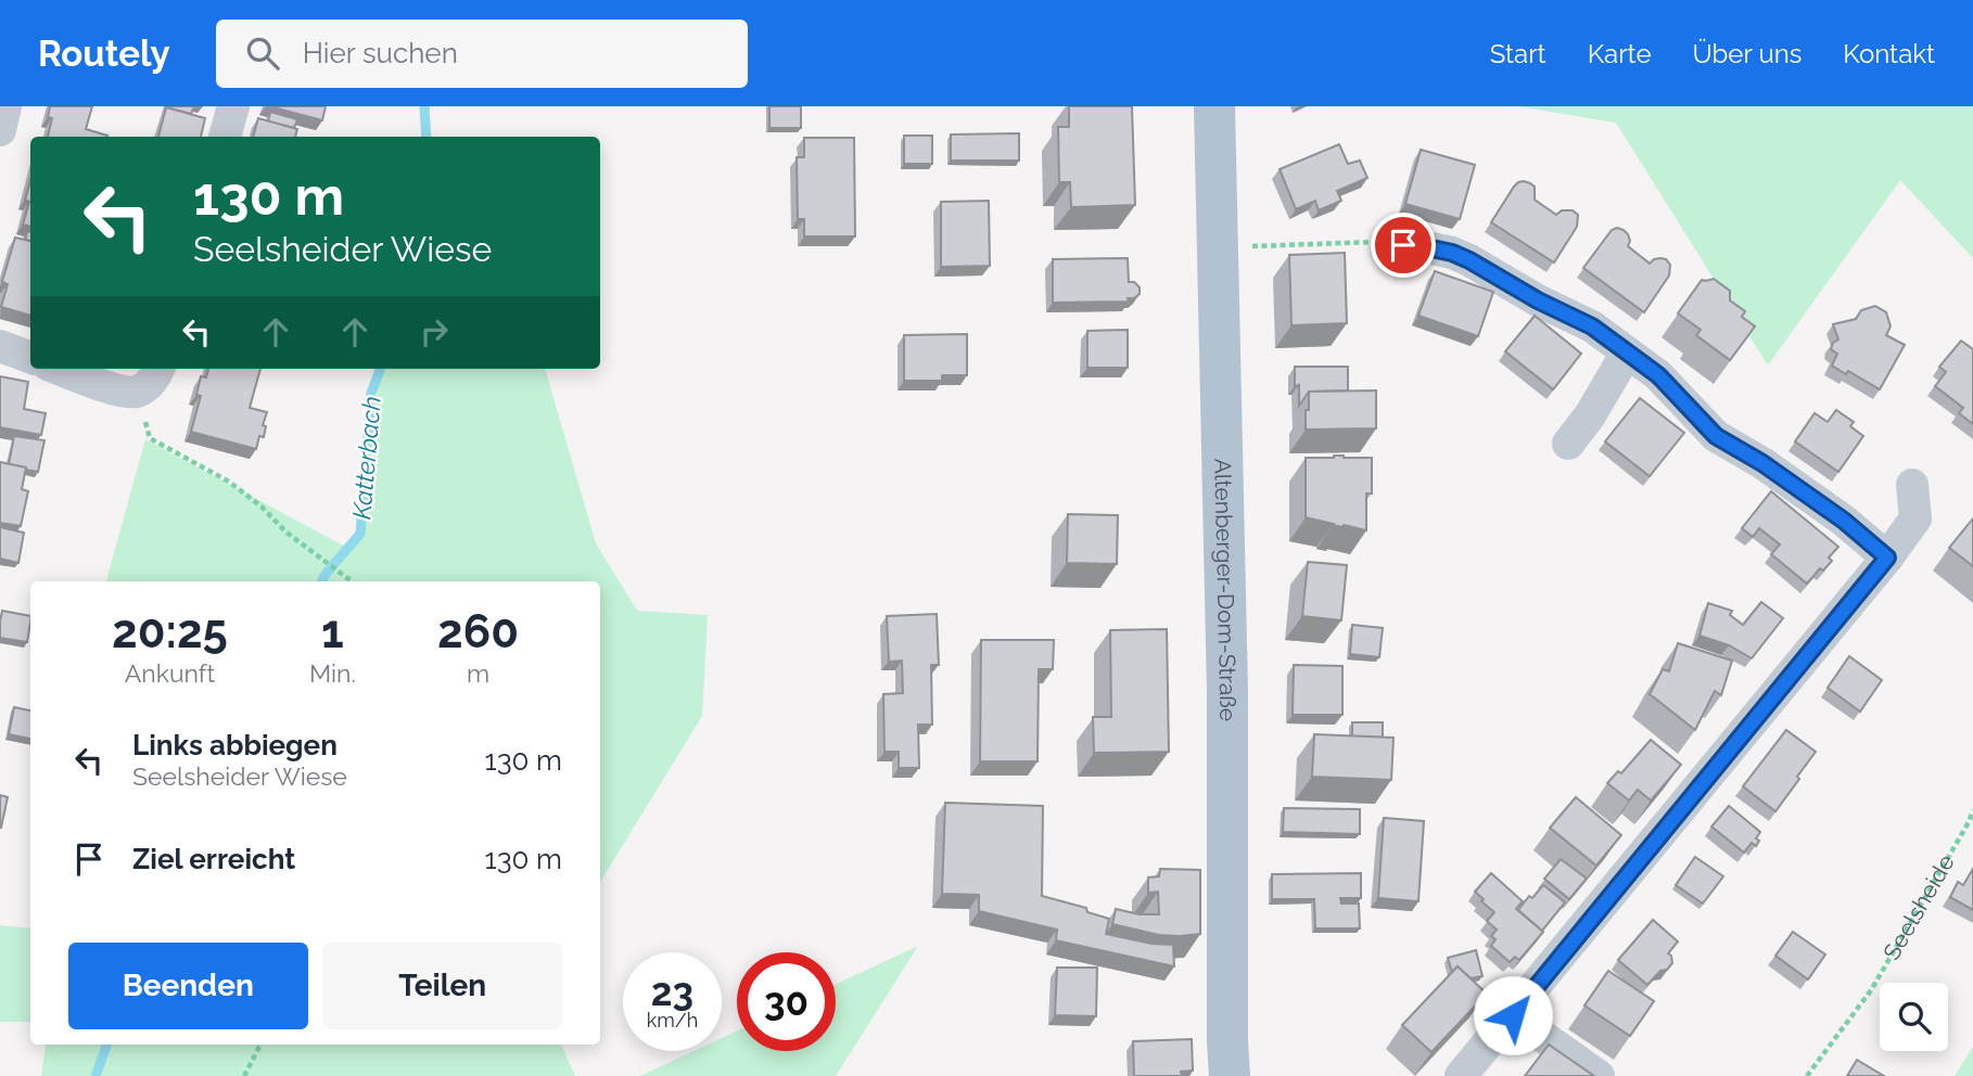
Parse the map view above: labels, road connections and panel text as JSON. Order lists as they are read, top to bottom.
{
  "streets": {
    "main road": ["Altenberger-Dom-Straße"],
    "path": ["Seelsheide"]
  },
  "water": ["Katterbach"],
  "page": {
    "header": "Routely",
    "search": "Hier suchen",
    "nav": [
      "Start",
      "Karte",
      "Über uns",
      "Kontakt"
    ],
    "turn": ["130 m", "Seelsheider Wiese"],
    "eta": [
      "20:25",
      "Ankunft",
      "1",
      "Min.",
      "260",
      "m"
    ],
    "list": [
      {
        "name": "Links abbiegen",
        "note": "Seelsheider Wiese",
        "value": "130 m"
      },
      {
        "name": "Ziel erreicht",
        "value": "130 m"
      }
    ],
    "buttons": ["Beenden", "Teilen"],
    "speed": "23 km/h",
    "limit": "30"
  }
}
